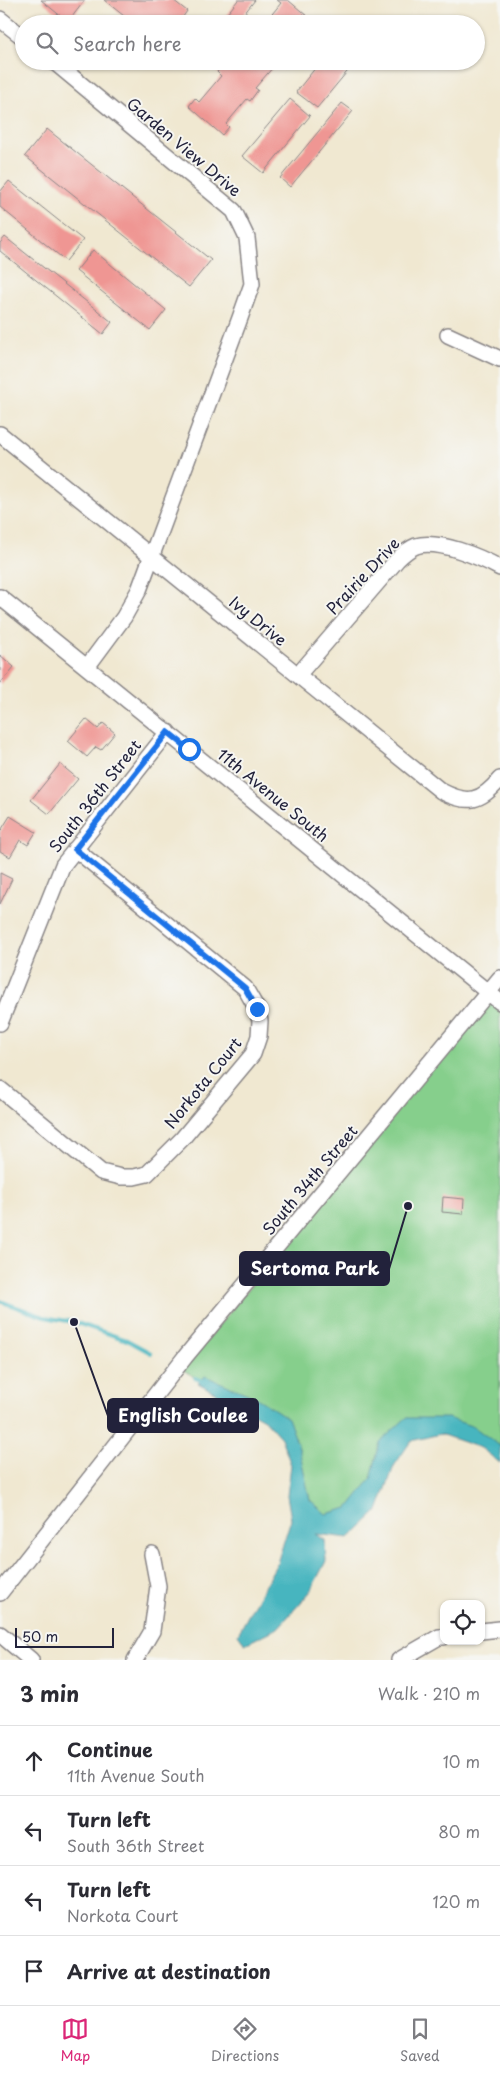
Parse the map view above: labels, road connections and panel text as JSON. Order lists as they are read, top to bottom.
{
  "streets": {
    "street": [
      "Garden View Drive",
      "Prairie Drive",
      "Ivy Drive",
      "11th Avenue South",
      "South 36th Street",
      "Norkota Court",
      "South 34th Street"
    ]
  },
  "crossings": [
    ["Garden View Drive", "Ivy Drive"],
    ["Prairie Drive", "Ivy Drive"],
    ["11th Avenue South", "South 36th Street"],
    ["11th Avenue South", "South 34th Street"],
    ["South 36th Street", "Norkota Court"]
  ],
  "places": ["Sertoma Park", "English Coulee"],
  "scale_bar": "50 m",
  "page": {
    "search": "Search here",
    "scale": "50 m",
    "heading": ["3 min", "Walk · 210 m"],
    "list": [
      ["Continue", "11th Avenue South", "10 m"],
      ["Turn left", "South 36th Street", "80 m"],
      ["Turn left", "Norkota Court", "120 m"],
      "Arrive at destination"
    ],
    "nav": ["Map", "Directions", "Saved"]
  }
}
